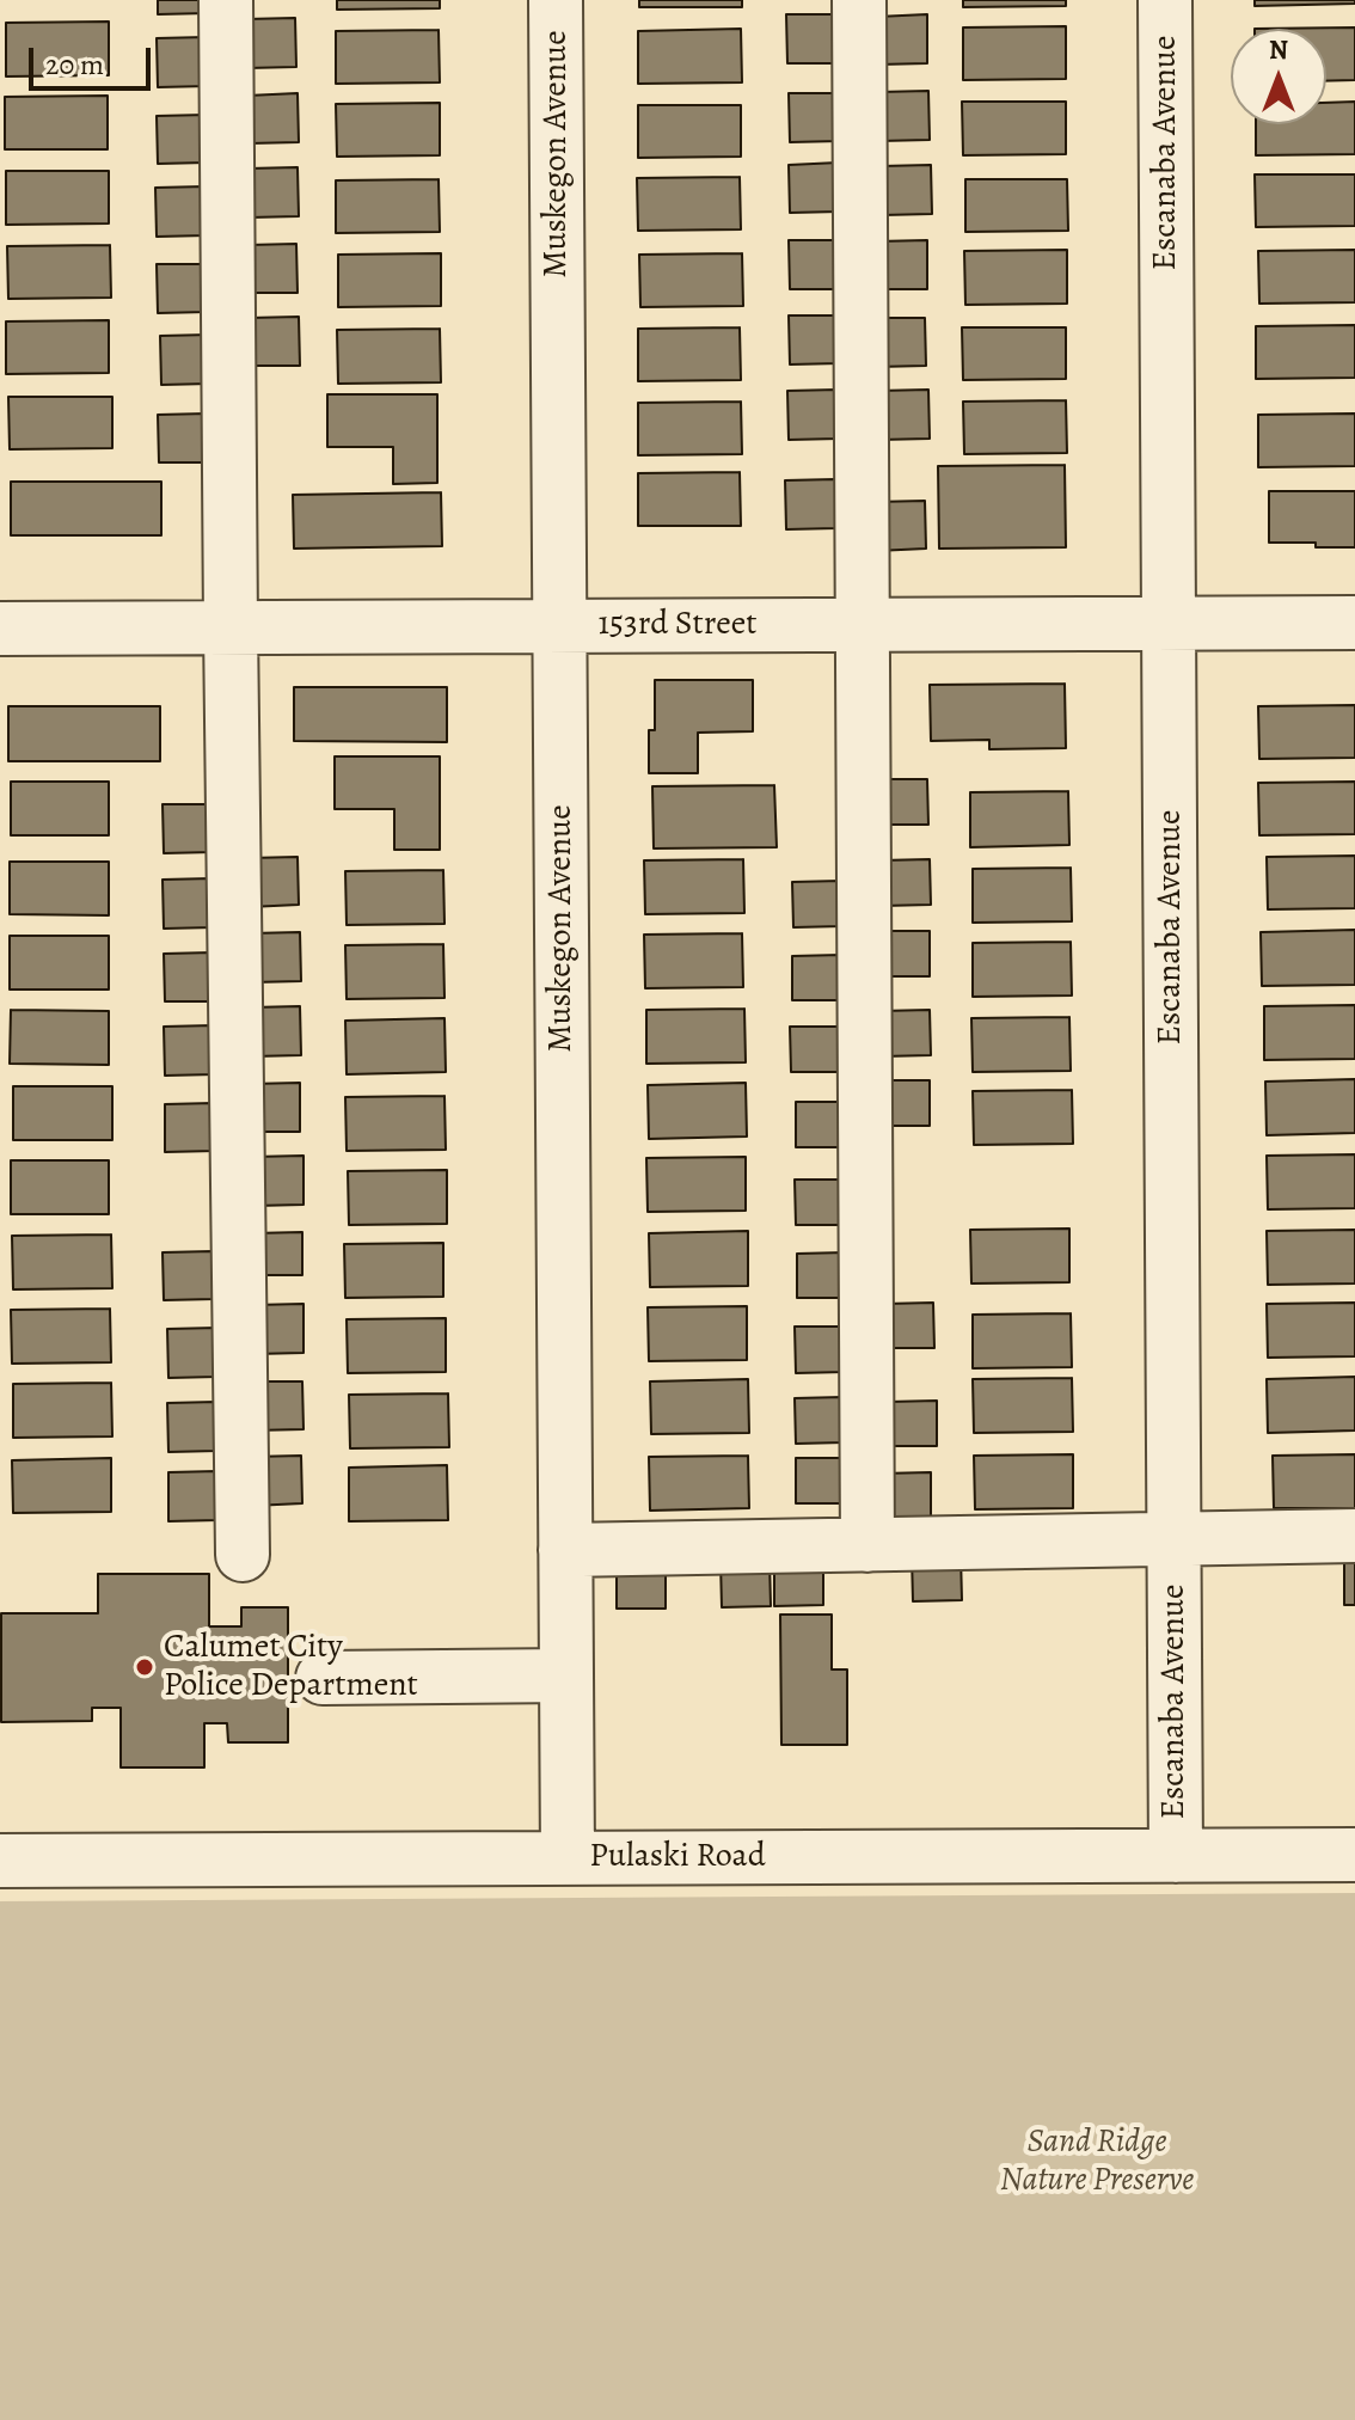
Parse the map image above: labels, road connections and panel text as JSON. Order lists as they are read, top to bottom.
{
  "streets": {
    "street": [
      "Escanaba Avenue",
      "Muskegon Avenue",
      "153rd Street",
      "Pulaski Road"
    ]
  },
  "crossings": [
    ["Escanaba Avenue", "153rd Street"],
    ["Escanaba Avenue", "Pulaski Road"],
    ["Muskegon Avenue", "153rd Street"],
    ["Muskegon Avenue", "Pulaski Road"]
  ],
  "parks": ["Sand Ridge Nature Preserve"],
  "places": ["Calumet City Police Department"],
  "scale_bar": "20 m",
  "north": "top"
}
